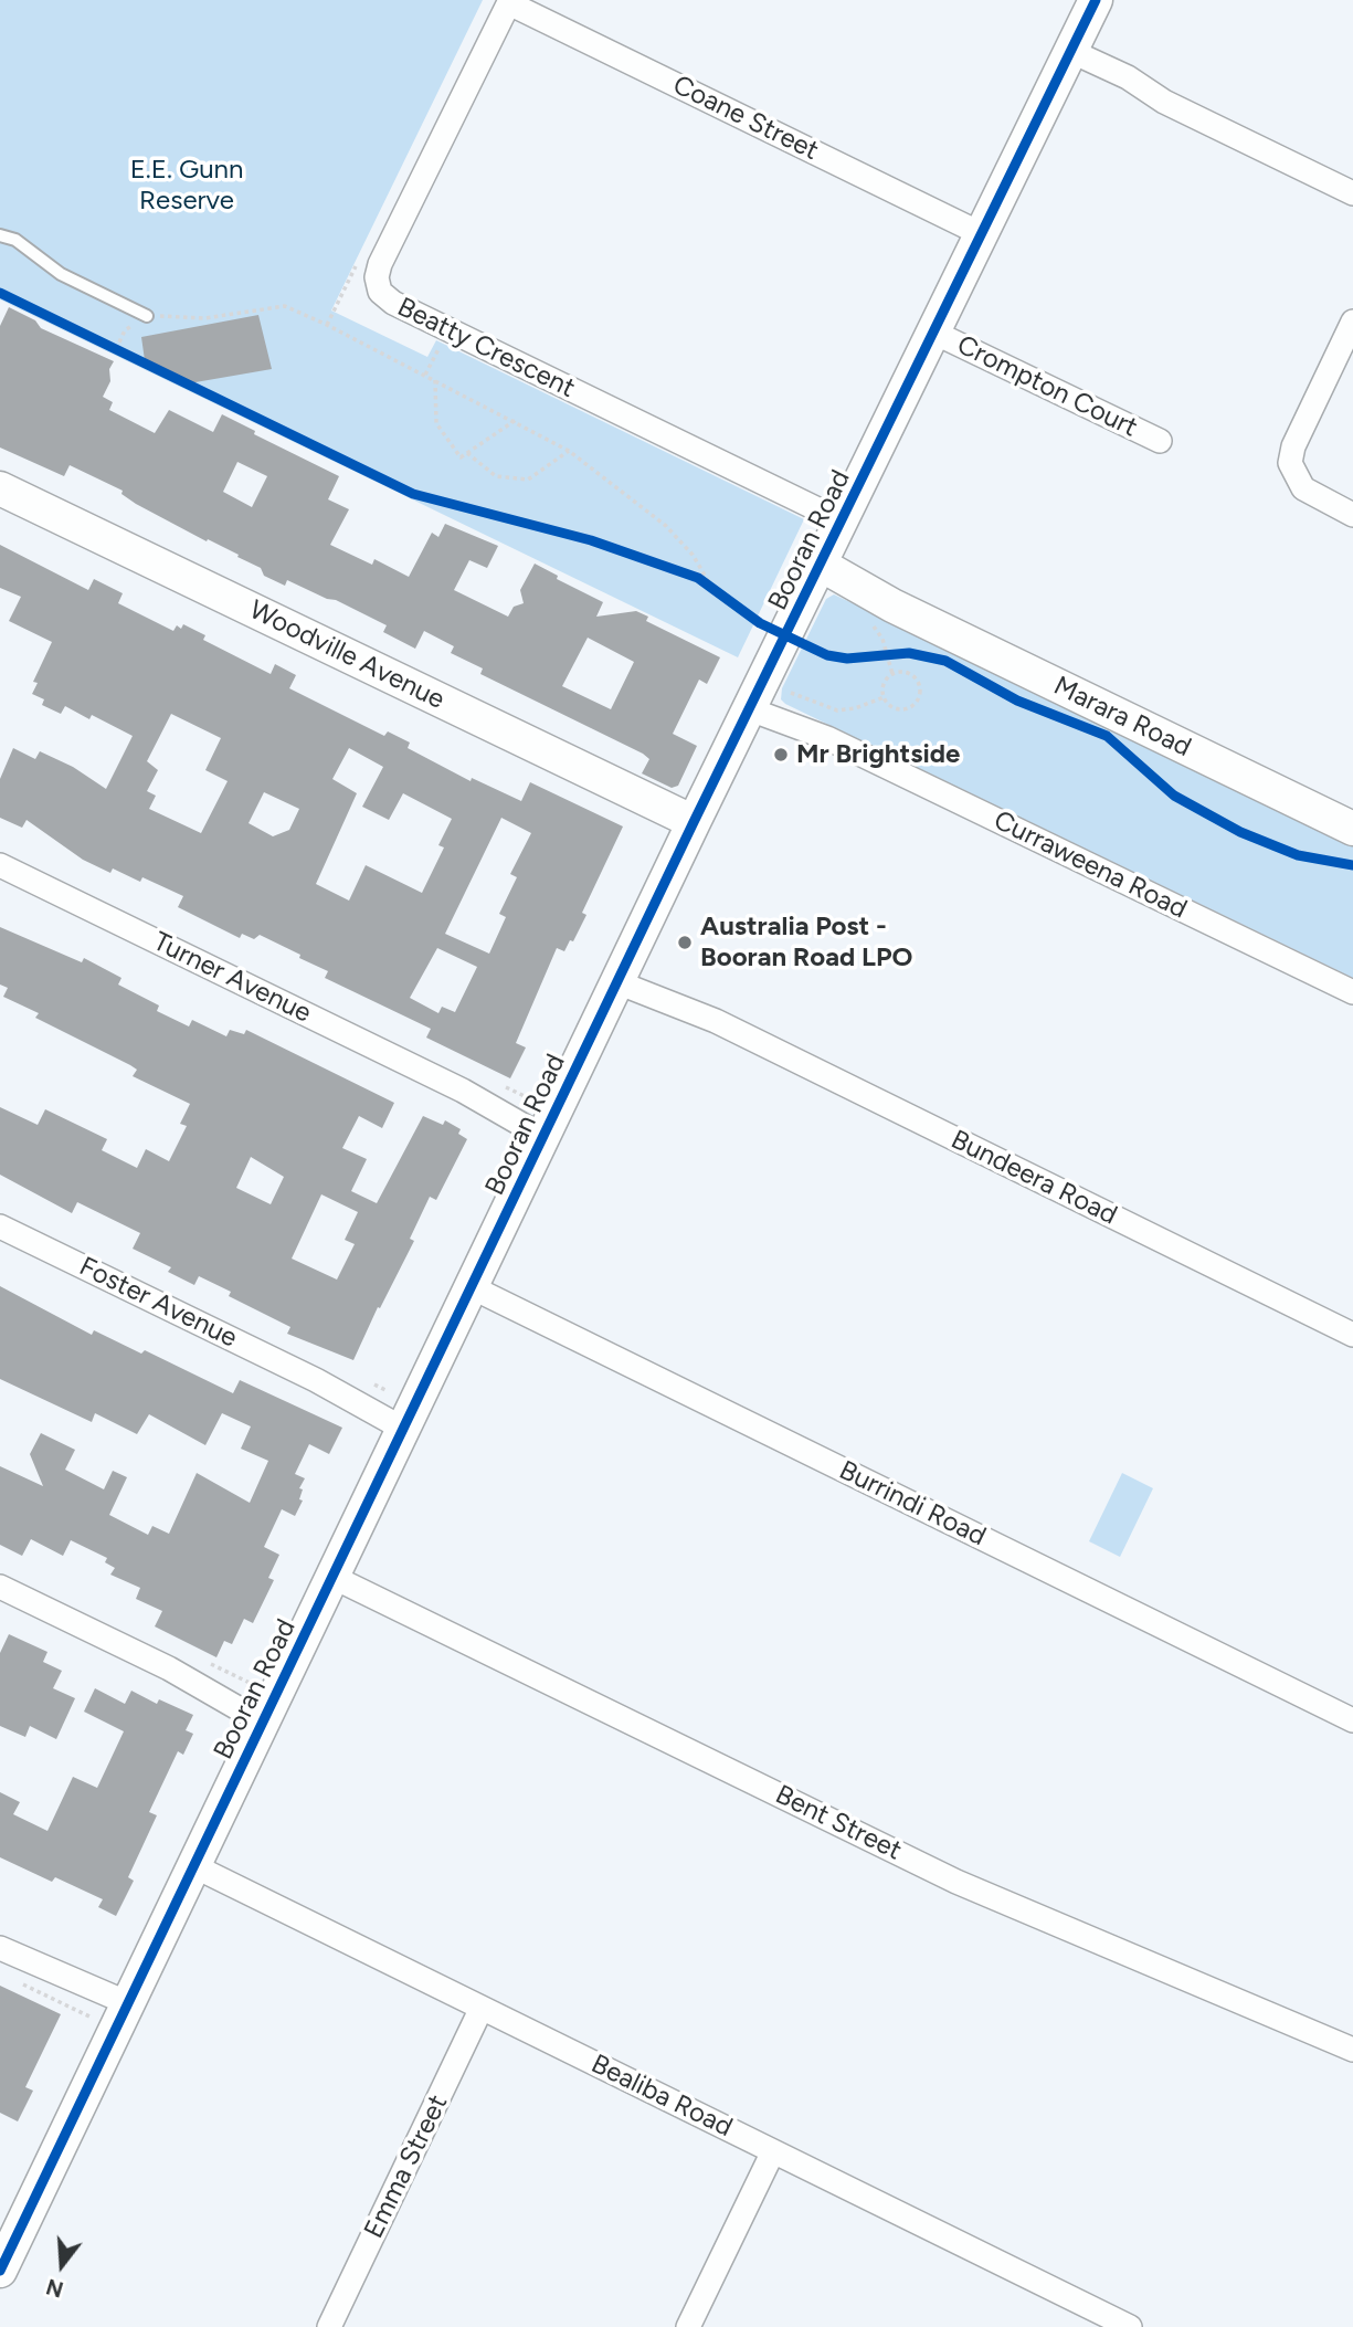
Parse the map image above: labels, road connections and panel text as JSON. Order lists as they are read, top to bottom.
{
  "streets": {
    "street": [
      "Coane Street",
      "Beatty Crescent",
      "Crompton Court",
      "Booran Road",
      "Woodville Avenue",
      "Marara Road",
      "Curraweena Road",
      "Turner Avenue",
      "Bundeera Road",
      "Foster Avenue",
      "Burrindi Road",
      "Bent Street",
      "Bealiba Road",
      "Emma Street"
    ]
  },
  "crossings": [
    ["Coane Street", "Beatty Crescent"],
    ["Coane Street", "Booran Road"],
    ["Beatty Crescent", "Booran Road"],
    ["Crompton Court", "Booran Road"],
    ["Booran Road", "Woodville Avenue"],
    ["Booran Road", "Marara Road"],
    ["Booran Road", "Curraweena Road"],
    ["Booran Road", "Turner Avenue"],
    ["Booran Road", "Bundeera Road"],
    ["Booran Road", "Foster Avenue"],
    ["Booran Road", "Burrindi Road"],
    ["Booran Road", "Bent Street"],
    ["Booran Road", "Bealiba Road"],
    ["Bealiba Road", "Emma Street"]
  ],
  "parks": ["E.E. Gunn Reserve"],
  "places": ["Mr Brightside", "Australia Post - Booran Road LPO"],
  "north": "bottom"
}
